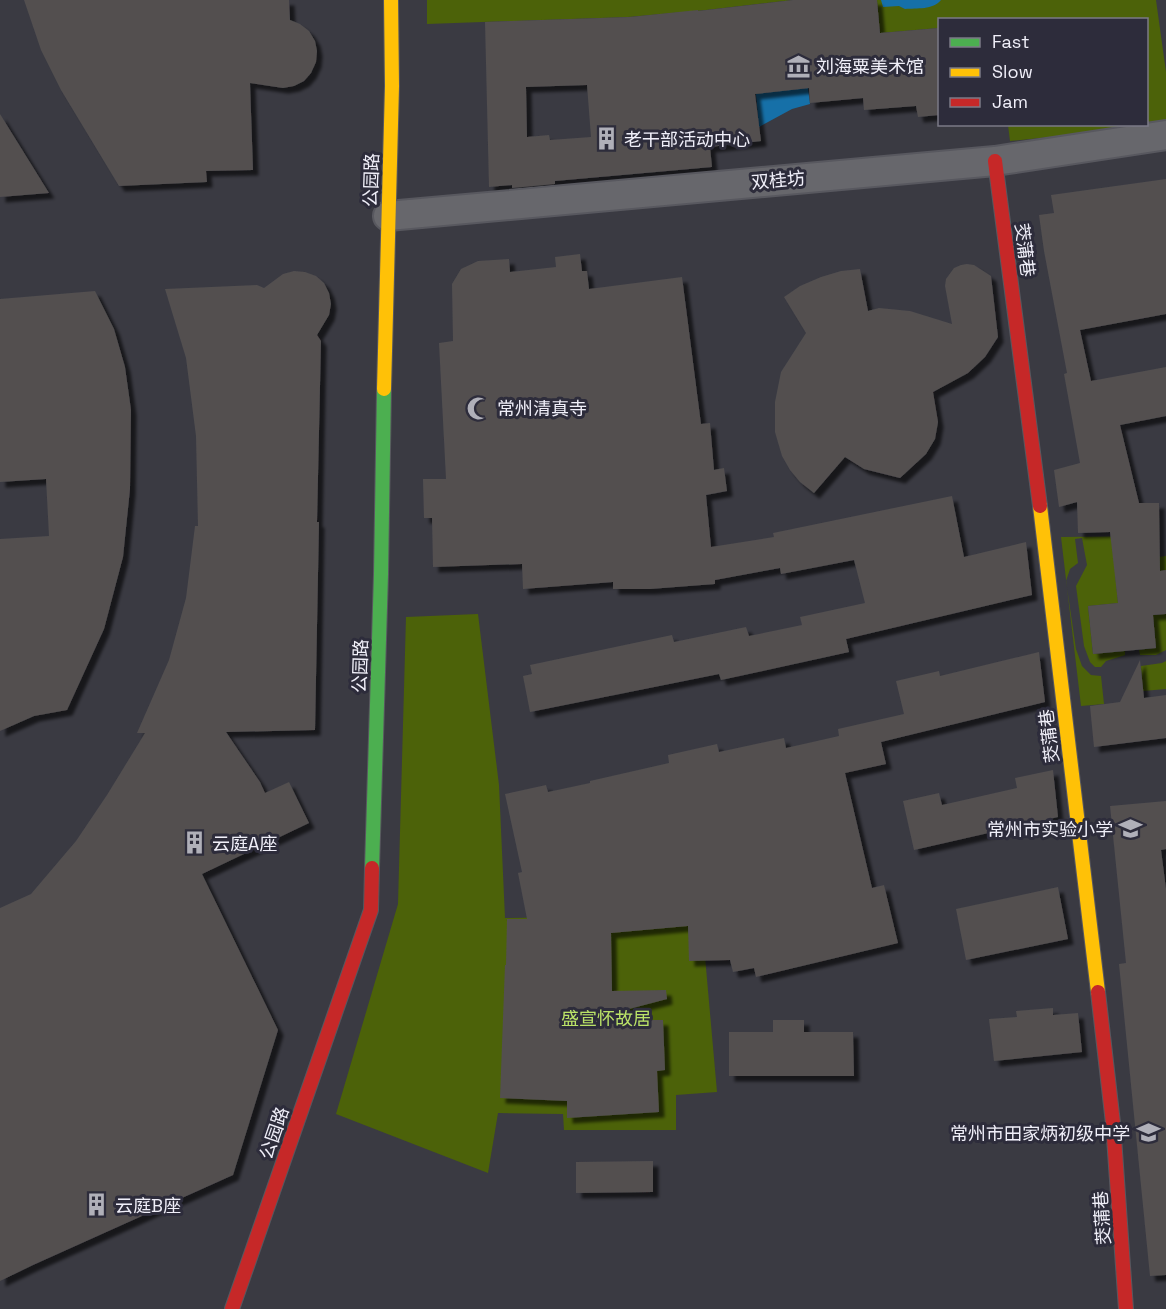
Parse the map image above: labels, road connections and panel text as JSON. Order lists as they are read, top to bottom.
{
  "streets": {
    "street": ["公园路", "双桂坊", "茭蒲巷"]
  },
  "crossings": [
    ["公园路", "双桂坊"],
    ["双桂坊", "茭蒲巷"]
  ],
  "parks": ["盛宣怀故居"],
  "places": {
    "museum": ["刘海粟美术馆"],
    "building": ["老干部活动中心", "云庭A座", "云庭B座"],
    "mosque": ["常州清真寺"],
    "school or university": ["常州市实验小学", "常州市田家炳初级中学"]
  },
  "legend": ["Fast", "Slow", "Jam"]
}
